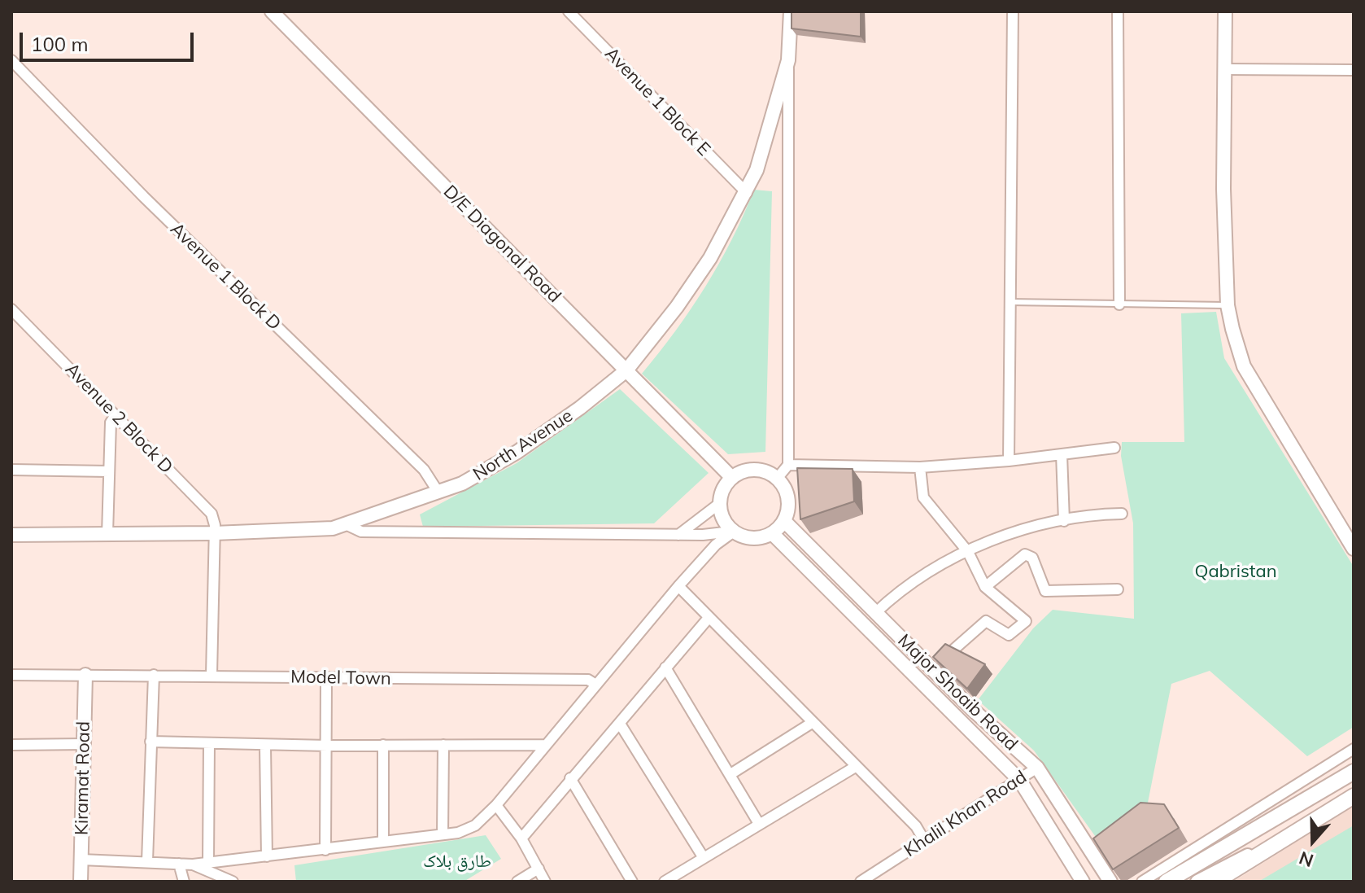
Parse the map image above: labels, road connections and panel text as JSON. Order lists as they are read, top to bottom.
{
  "streets": {
    "street": [
      "Avenue 1 Block E",
      "D/E Diagonal Road",
      "Avenue 1 Block D",
      "Avenue 2 Block D",
      "North Avenue",
      "Model Town",
      "Major Shoaib Road",
      "Kiramat Road",
      "Khalil Khan Road"
    ]
  },
  "crossings": [
    ["Avenue 1 Block E", "North Avenue"],
    ["D/E Diagonal Road", "North Avenue"],
    ["D/E Diagonal Road", "Major Shoaib Road"],
    ["Avenue 1 Block D", "North Avenue"],
    ["Avenue 2 Block D", "North Avenue"],
    ["Model Town", "Kiramat Road"],
    ["Major Shoaib Road", "Khalil Khan Road"]
  ],
  "parks": ["Qabristan", "طارق بلاک"],
  "scale_bar": "100 m",
  "north": "bottom"
}
